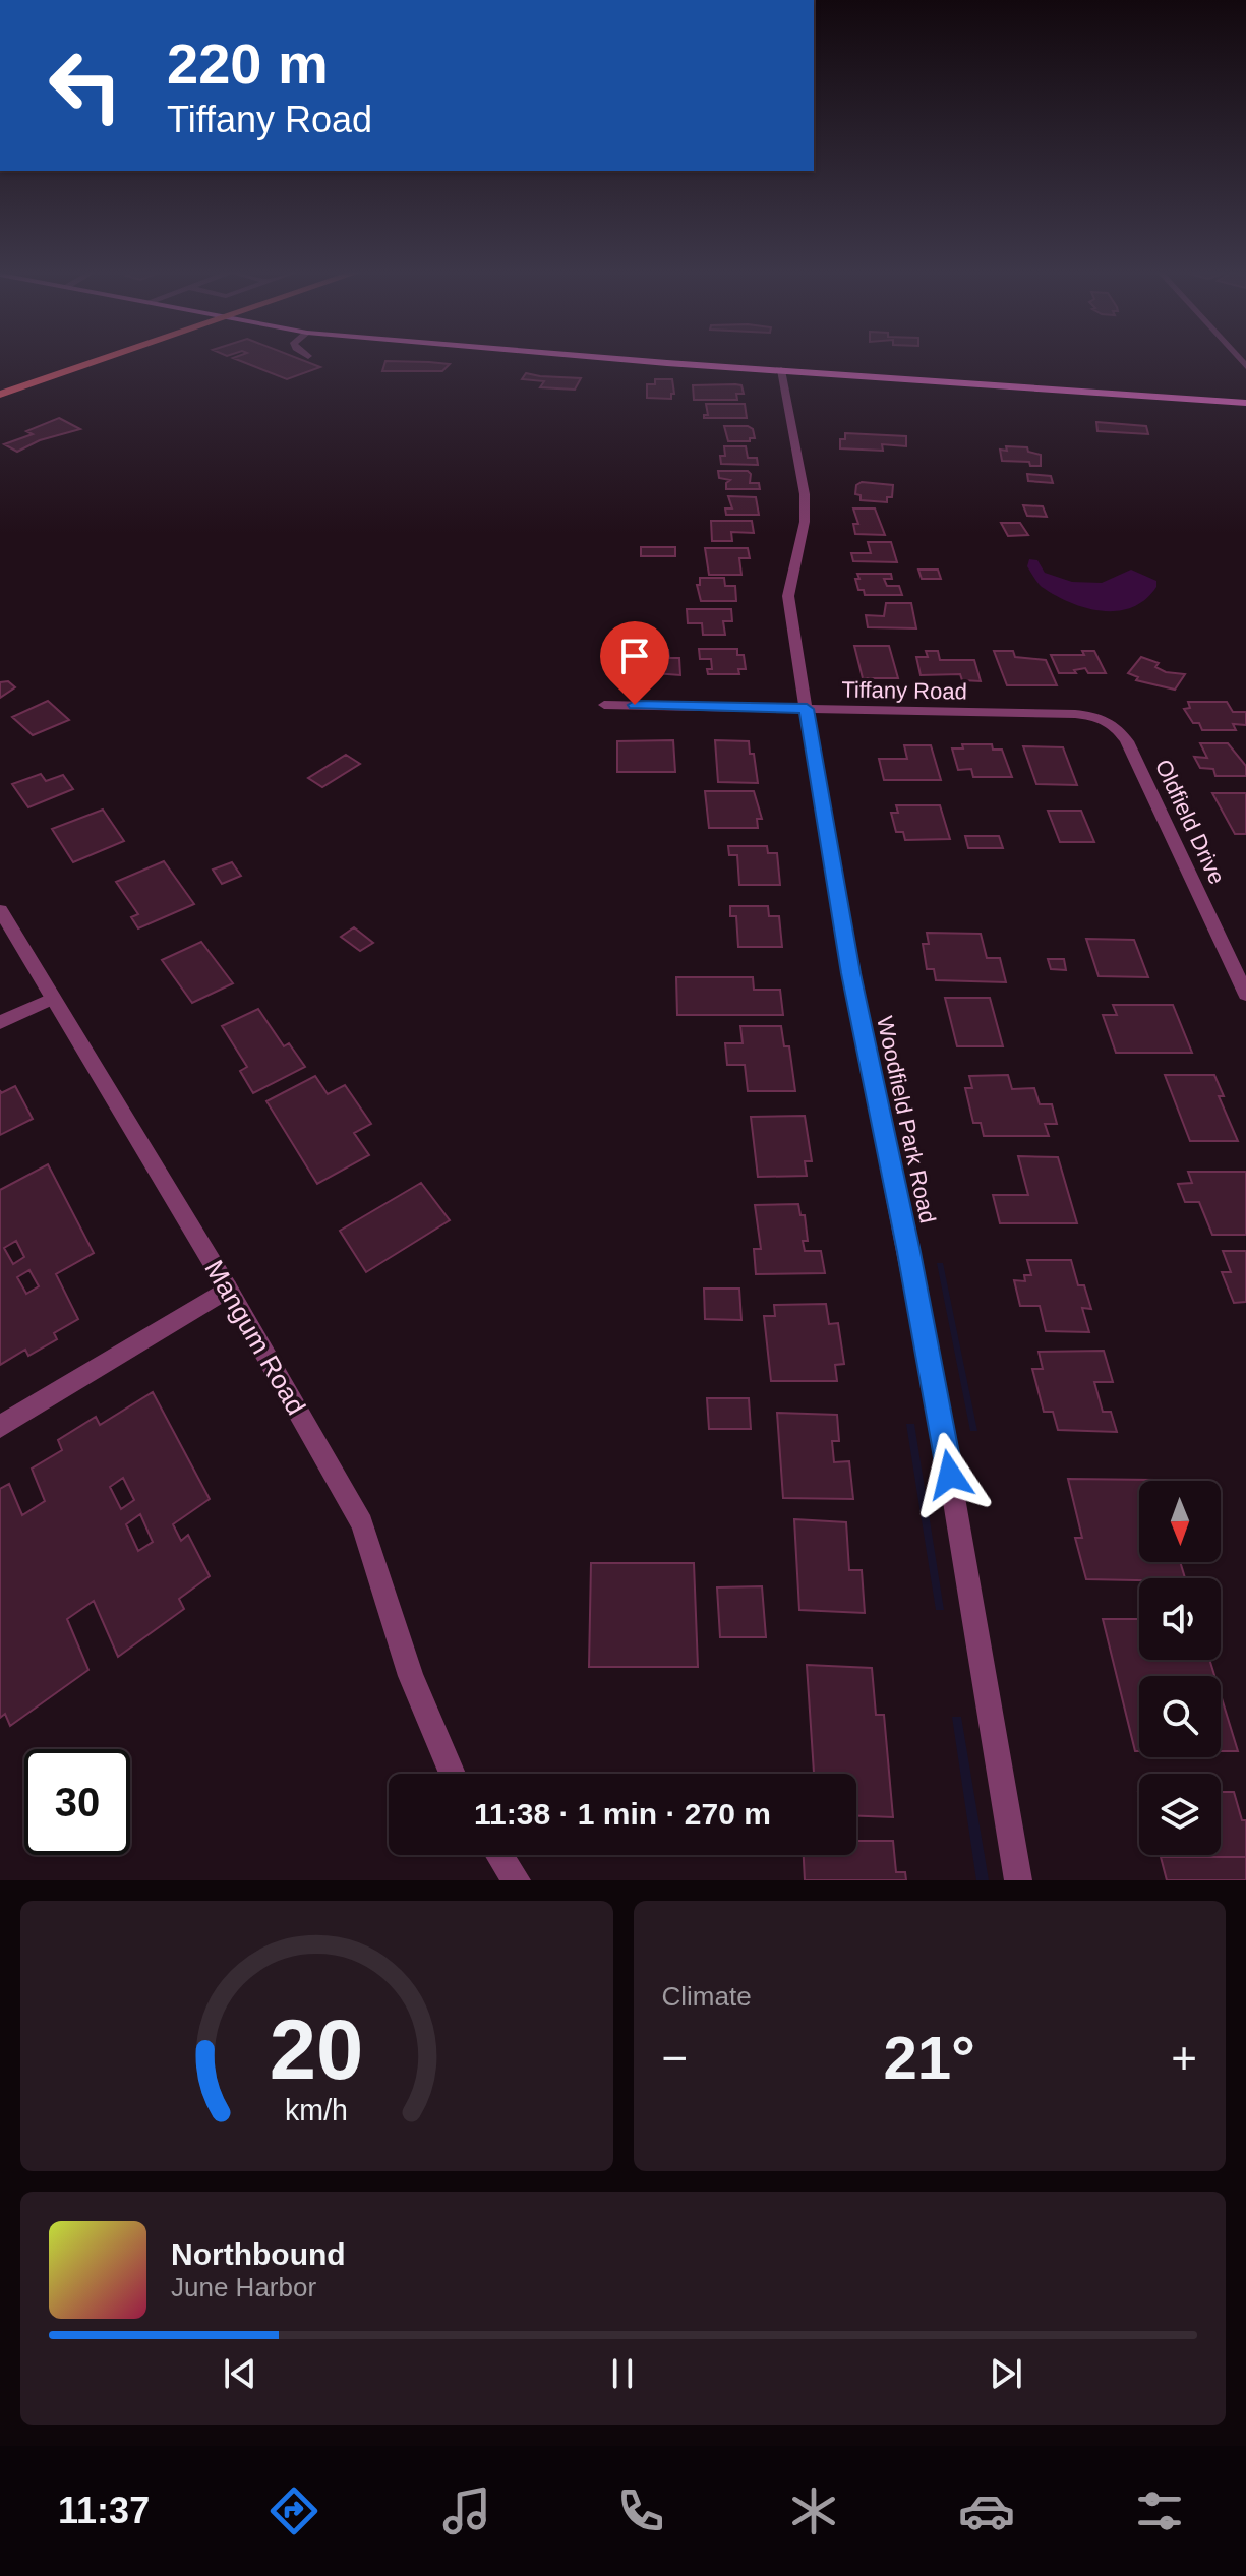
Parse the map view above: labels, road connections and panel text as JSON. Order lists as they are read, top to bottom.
{
  "streets": {
    "street": [
      "Tiffany Road",
      "Oldfield Drive",
      "Woodfield Park Road",
      "Mangum Road"
    ]
  },
  "crossings": [
    ["Tiffany Road", "Oldfield Drive"],
    ["Tiffany Road", "Woodfield Park Road"]
  ],
  "north": "bottom",
  "page": {
    "turn": ["220 m", "Tiffany Road"],
    "limit": "30",
    "trip": "11:38 · 1 min · 270 m",
    "tile": "Climate",
    "heat": ["−", "21°", "+"],
    "song": ["Northbound", "June Harbor"],
    "tabs": "11:37",
    "gauge": ["20", "km/h"]
  }
}
